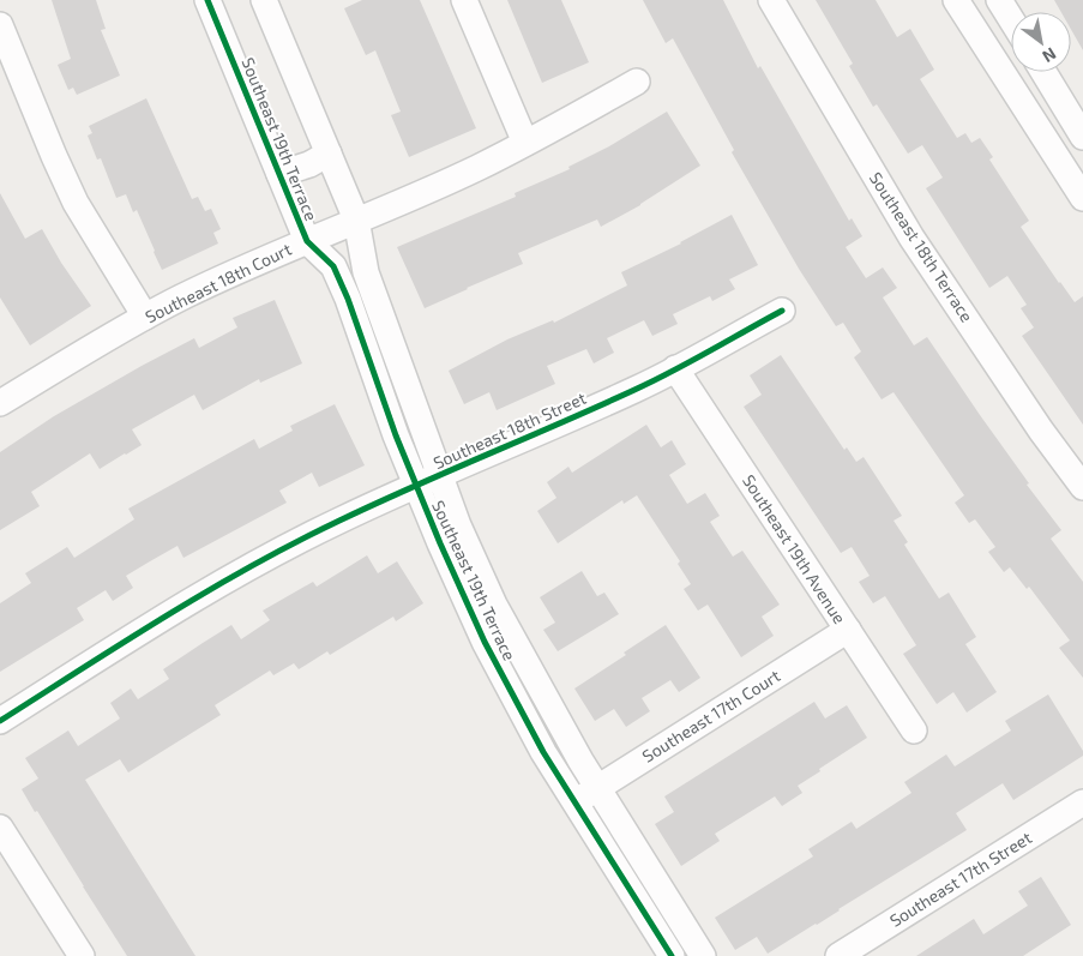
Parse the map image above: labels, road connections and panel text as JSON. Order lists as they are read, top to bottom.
{
  "streets": {
    "street": [
      "Southeast 19th Terrace",
      "Southeast 18th Terrace",
      "Southeast 18th Court",
      "Southeast 18th Street",
      "Southeast 19th Avenue",
      "Southeast 17th Court",
      "Southeast 17th Street"
    ]
  },
  "crossings": [
    ["Southeast 19th Terrace", "Southeast 18th Court"],
    ["Southeast 19th Terrace", "Southeast 18th Street"],
    ["Southeast 19th Terrace", "Southeast 17th Court"],
    ["Southeast 18th Street", "Southeast 19th Avenue"],
    ["Southeast 19th Avenue", "Southeast 17th Court"]
  ],
  "north": "bottom right"
}
